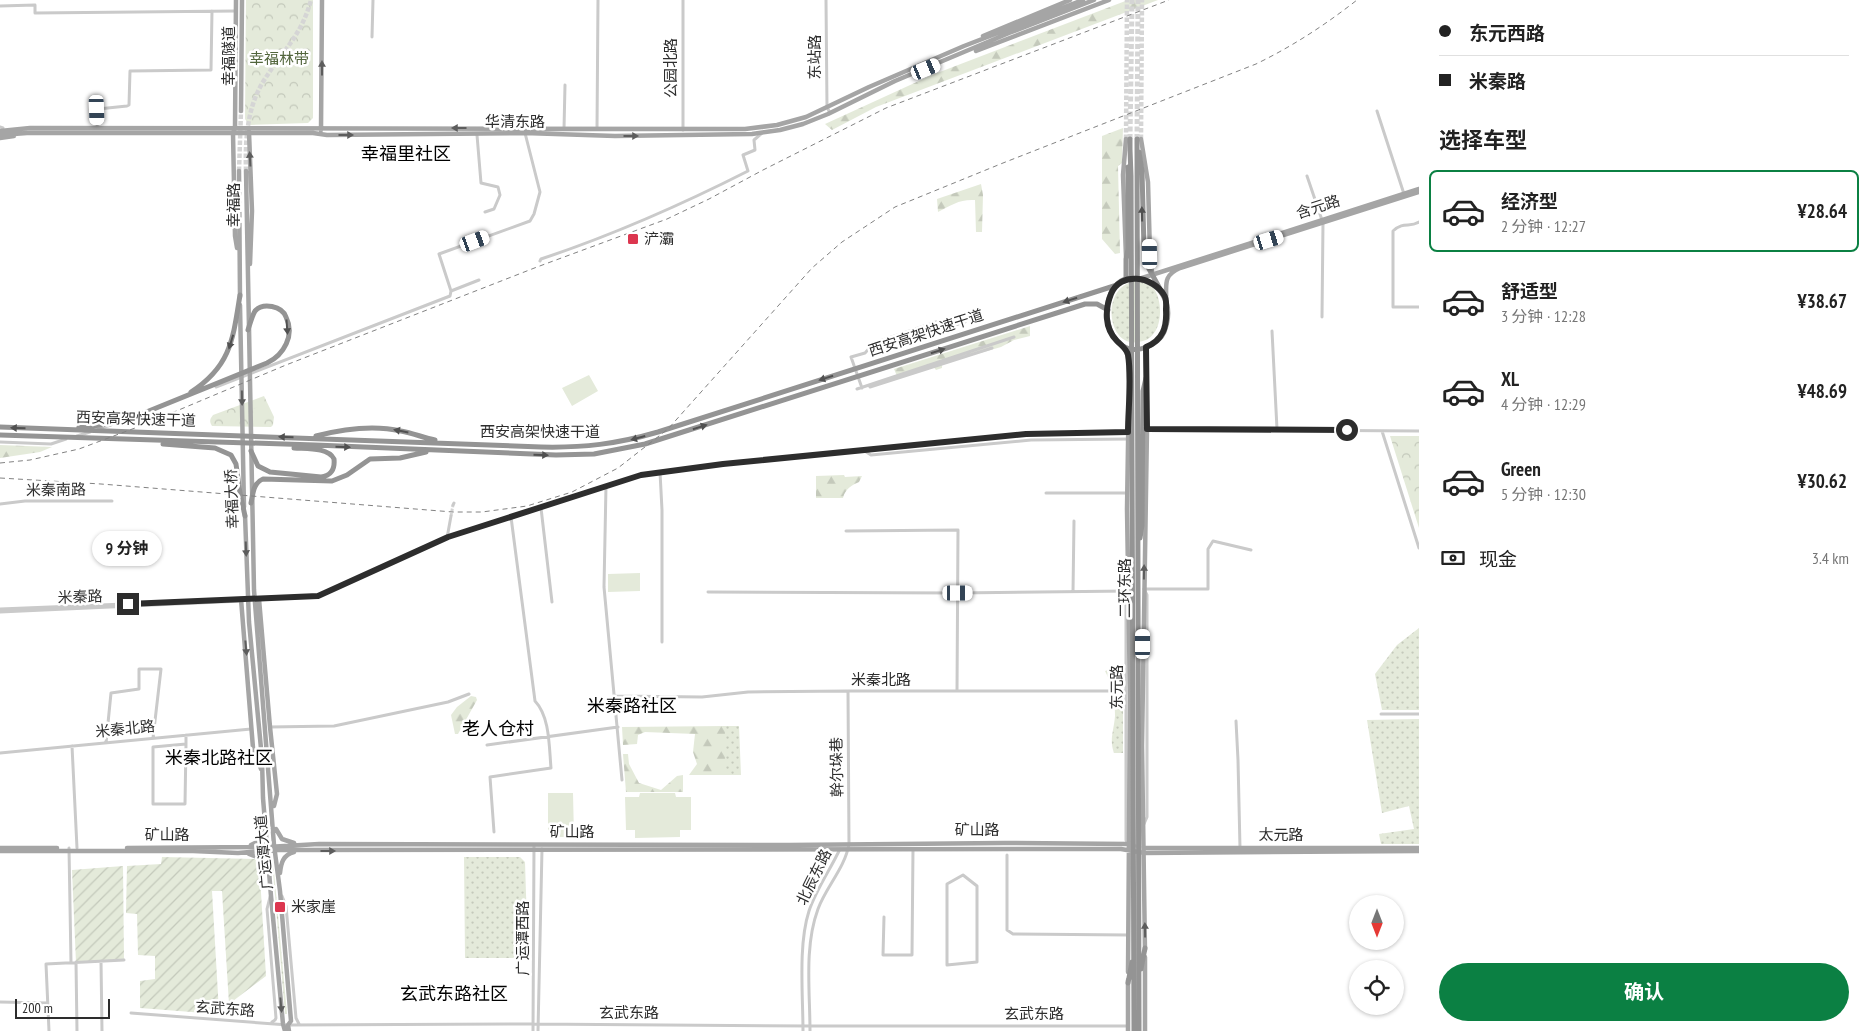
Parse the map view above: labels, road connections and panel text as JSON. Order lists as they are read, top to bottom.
{
  "streets": {
    "highway": ["西安高架快速干道", "二环东路"],
    "main road": [
      "幸福隧道",
      "华清东路",
      "幸福路",
      "含元路",
      "幸福大桥",
      "东元路",
      "矿山路",
      "太元路",
      "广运潭大道"
    ],
    "street": [
      "东站路",
      "公园北路",
      "米秦南路",
      "米秦路",
      "米秦北路",
      "幹尔垛巷",
      "北辰东路",
      "广运潭西路",
      "玄武东路"
    ]
  },
  "crossings": [
    ["东站路", "华清东路"],
    ["公园北路", "华清东路"],
    ["幸福路", "幸福大桥"],
    ["含元路", "西安高架快速干道"],
    ["含元路", "东元路"],
    ["西安高架快速干道", "东元路"],
    ["幸福大桥", "广运潭大道"],
    ["米秦路", "东元路"],
    ["米秦北路", "东元路"],
    ["米秦北路", "幹尔垛巷"],
    ["东元路", "矿山路"],
    ["东元路", "太元路"],
    ["东元路", "玄武东路"],
    ["幹尔垛巷", "矿山路"],
    ["幹尔垛巷", "北辰东路"],
    ["矿山路", "太元路"],
    ["矿山路", "广运潭大道"],
    ["矿山路", "北辰东路"],
    ["矿山路", "广运潭西路"],
    ["广运潭大道", "玄武东路"],
    ["北辰东路", "玄武东路"],
    ["广运潭西路", "玄武东路"]
  ],
  "districts": [
    "幸福里社区",
    "米秦路社区",
    "老人仓村",
    "米秦北路社区",
    "玄武东路社区"
  ],
  "parks": ["幸福林带"],
  "places": {
    "transit": ["浐灞", "米家崖"]
  },
  "scale_bar": "200 m",
  "north": "bottom",
  "page": {
    "banner": ["东元西路", "米秦路"],
    "heading": "选择车型",
    "list": [
      {
        "name": "经济型",
        "note": "2 分钟 · 12:27",
        "value": "¥28.64"
      },
      {
        "name": "舒适型",
        "note": "3 分钟 · 12:28",
        "value": "¥38.67"
      },
      {
        "name": "XL",
        "note": "4 分钟 · 12:29",
        "value": "¥48.69"
      },
      {
        "name": "Green",
        "note": "5 分钟 · 12:30",
        "value": "¥30.62"
      }
    ],
    "pay": ["现金", "3.4 km"],
    "bubble": "9 分钟",
    "buttons": "确认",
    "scale": "200 m"
  }
}
